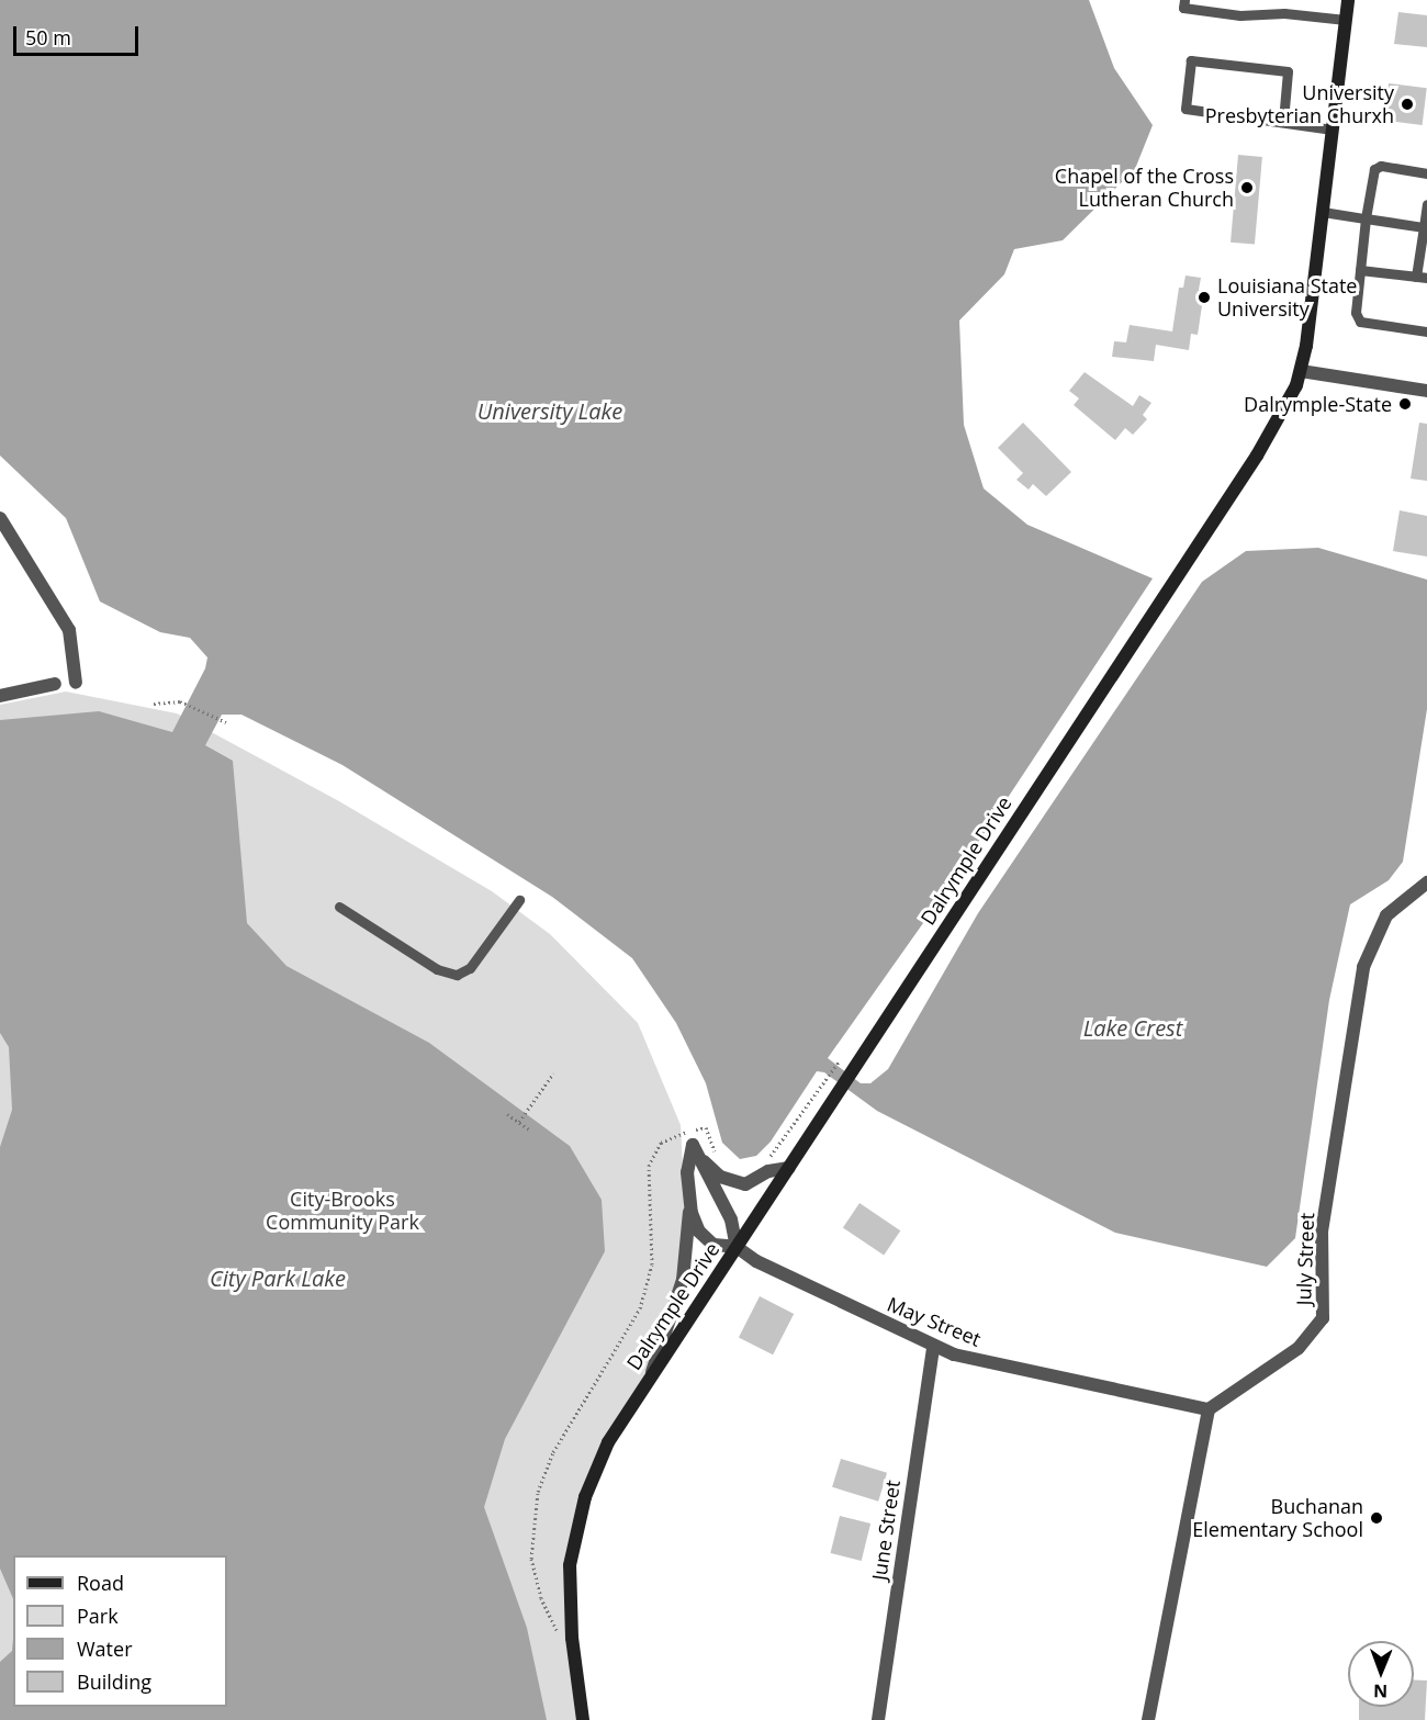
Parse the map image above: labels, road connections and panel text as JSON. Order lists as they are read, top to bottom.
{
  "streets": {
    "street": [
      "Dalrymple Drive",
      "July Street",
      "May Street",
      "June Street"
    ]
  },
  "crossings": [
    ["Dalrymple Drive", "May Street"],
    ["July Street", "May Street"],
    ["May Street", "June Street"]
  ],
  "water": ["University Lake", "Lake Crest", "City Park Lake"],
  "parks": ["City-Brooks Community Park"],
  "places": [
    "University Presbyterian Churxh",
    "Chapel of the Cross Lutheran Church",
    "Louisiana State University",
    "Dalrymple-State",
    "Buchanan Elementary School"
  ],
  "legend": [
    "Road",
    "Park",
    "Water",
    "Building"
  ],
  "scale_bar": "50 m",
  "north": "bottom"
}
